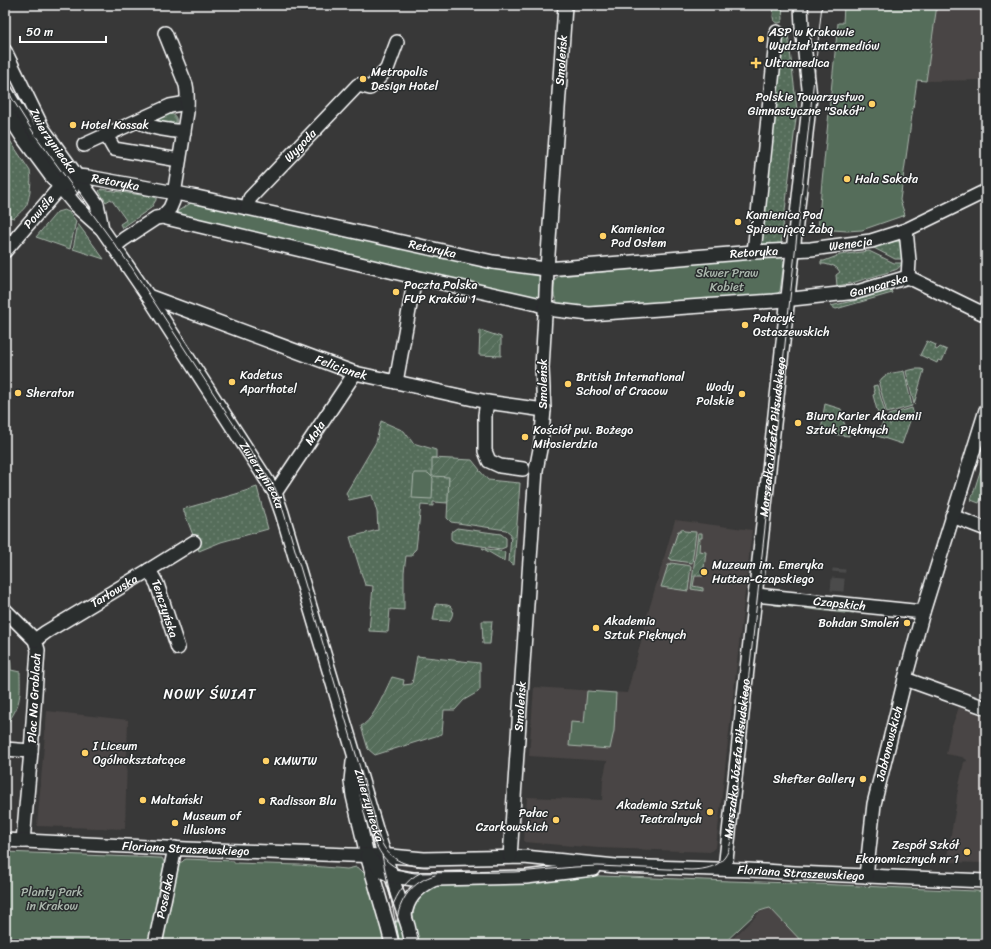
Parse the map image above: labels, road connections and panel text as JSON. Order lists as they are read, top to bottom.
{
  "streets": {
    "street": [
      "Smoleńsk",
      "Zwierzyniecka",
      "Wygoda",
      "Retoryka",
      "Powiśle",
      "Wenecja",
      "Garncarska",
      "Felicjanek",
      "Mała",
      "Marszałka Józefa Piłsudskiego",
      "Tarłowska",
      "Czapskich",
      "Tenczyńska",
      "Plac Na Groblach",
      "Jabłonowskich",
      "Floriana Straszewskiego",
      "Poselska"
    ]
  },
  "crossings": [
    ["Smoleńsk", "Retoryka"],
    ["Smoleńsk", "Felicjanek"],
    ["Smoleńsk", "Floriana Straszewskiego"],
    ["Zwierzyniecka", "Retoryka"],
    ["Zwierzyniecka", "Powiśle"],
    ["Zwierzyniecka", "Felicjanek"],
    ["Zwierzyniecka", "Mała"],
    ["Zwierzyniecka", "Floriana Straszewskiego"],
    ["Wygoda", "Retoryka"],
    ["Retoryka", "Powiśle"],
    ["Retoryka", "Wenecja"],
    ["Retoryka", "Marszałka Józefa Piłsudskiego"],
    ["Wenecja", "Marszałka Józefa Piłsudskiego"],
    ["Garncarska", "Marszałka Józefa Piłsudskiego"],
    ["Felicjanek", "Mała"],
    ["Marszałka Józefa Piłsudskiego", "Czapskich"],
    ["Marszałka Józefa Piłsudskiego", "Floriana Straszewskiego"],
    ["Tarłowska", "Tenczyńska"],
    ["Tarłowska", "Plac Na Groblach"],
    ["Czapskich", "Jabłonowskich"],
    ["Plac Na Groblach", "Floriana Straszewskiego"],
    ["Jabłonowskich", "Floriana Straszewskiego"],
    ["Floriana Straszewskiego", "Poselska"]
  ],
  "districts": ["NOWY ŚWIAT"],
  "parks": ["Skwer Praw Kobiet", "Planty Park in Krakow"],
  "places": {
    "other": [
      "ASP w Krakowie Wydział Intermediów",
      "Metropolis Design Hotel",
      "Polskie Towarzystwo Gimnastyczne \"Sokół\"",
      "Hotel Kossak",
      "Hala Sokoła",
      "Kamienica Pod Śpiewającą Żabą",
      "Kamienica Pod Osłem",
      "Poczta Polska FUP Kraków 1",
      "Pałacyk Ostaszewskich",
      "Kadetus Aparthotel",
      "British International School of Cracow",
      "Sheraton",
      "Wody Polskie",
      "Biuro Karier Akademii Sztuk Pięknych",
      "Kościół pw. Bożego Miłosierdzia",
      "Muzeum im. Emeryka Hutten-Czapskiego",
      "Bohdan Smoleń",
      "Akademia Sztuk Pięknych",
      "I Liceum Ogólnokształcące",
      "KMWTW",
      "Shefter Gallery",
      "Maltański",
      "Radisson Blu",
      "Akademia Sztuk Teatralnych",
      "Pałac Czarkowskich",
      "Museum of illusions",
      "Zespół Szkół Ekonomicznych nr 1"
    ],
    "health": ["Ultramedica"]
  },
  "scale_bar": "50 m"
}
